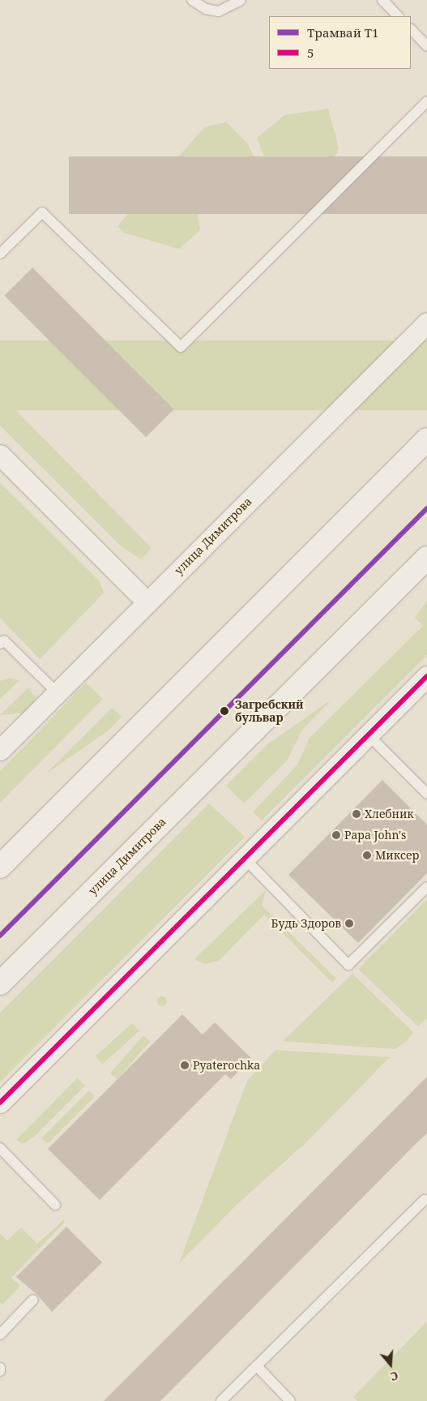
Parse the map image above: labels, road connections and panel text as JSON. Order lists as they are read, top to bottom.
{
  "streets": {
    "street": ["улица Димитрова"]
  },
  "places": [
    "Загребский бульвар",
    "Хлебник",
    "Papa John's",
    "Миксер",
    "Будь Здоров",
    "Pyaterochka"
  ],
  "lines": ["tram line T1", "transit line 5"],
  "legend": ["Трамвай T1", "5"],
  "north": "bottom"
}
